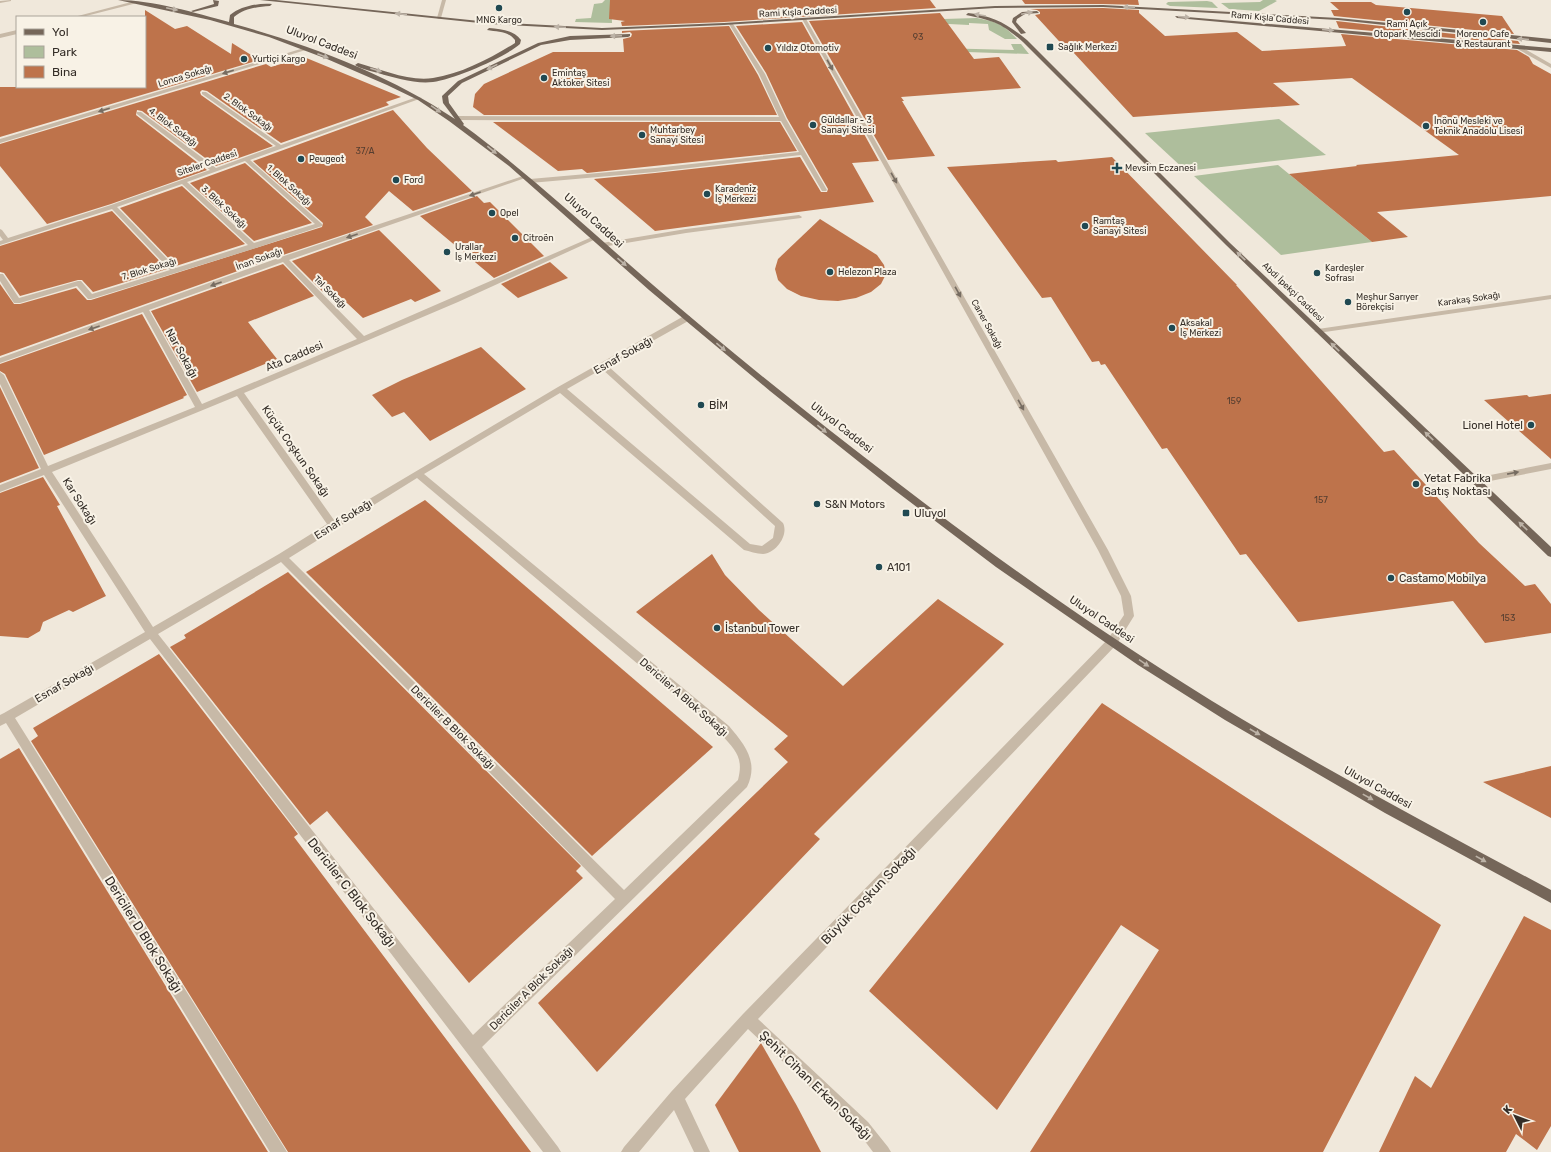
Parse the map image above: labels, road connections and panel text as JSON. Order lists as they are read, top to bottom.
{
  "streets": {
    "main road": ["Rami Kışla Caddesi", "Uluyol Caddesi", "Abdi İpekçi Caddesi"],
    "street": [
      "Lonca Sokağı",
      "2. Blok Sokağı",
      "4. Blok Sokağı",
      "Siteler Caddesi",
      "1. Blok Sokağı",
      "3. Blok Sokağı",
      "İnan Sokağı",
      "7. Blok Sokağı",
      "Tel Sokağı",
      "Karakaş Sokağı",
      "Caner Sokağı",
      "Nar Sokağı",
      "Esnaf Sokağı",
      "Ata Caddesi",
      "Küçük Coşkun Sokağı",
      "Kar Sokağı",
      "Dericiler A Blok Sokağı",
      "Dericiler B Blok Sokağı",
      "Dericiler C Blok Sokağı",
      "Büyük Coşkun Sokağı",
      "Dericiler D Blok Sokağı",
      "Şehit Cihan Erkan Sokağı"
    ]
  },
  "crossings": [
    ["Rami Kışla Caddesi", "Caner Sokağı"],
    ["Uluyol Caddesi", "Lonca Sokağı"],
    ["Uluyol Caddesi", "Siteler Caddesi"],
    ["Uluyol Caddesi", "İnan Sokağı"],
    ["Uluyol Caddesi", "Caner Sokağı"],
    ["Uluyol Caddesi", "Esnaf Sokağı"],
    ["Uluyol Caddesi", "Ata Caddesi"],
    ["Uluyol Caddesi", "Büyük Coşkun Sokağı"],
    ["2. Blok Sokağı", "Siteler Caddesi"],
    ["4. Blok Sokağı", "Siteler Caddesi"],
    ["Siteler Caddesi", "1. Blok Sokağı"],
    ["Siteler Caddesi", "3. Blok Sokağı"],
    ["1. Blok Sokağı", "7. Blok Sokağı"],
    ["3. Blok Sokağı", "7. Blok Sokağı"],
    ["İnan Sokağı", "Tel Sokağı"],
    ["İnan Sokağı", "Nar Sokağı"],
    ["Tel Sokağı", "Ata Caddesi"],
    ["Abdi İpekçi Caddesi", "Karakaş Sokağı"],
    ["Caner Sokağı", "Büyük Coşkun Sokağı"],
    ["Nar Sokağı", "Ata Caddesi"],
    ["Esnaf Sokağı", "Küçük Coşkun Sokağı"],
    ["Esnaf Sokağı", "Kar Sokağı"],
    ["Esnaf Sokağı", "Dericiler A Blok Sokağı"],
    ["Esnaf Sokağı", "Dericiler B Blok Sokağı"],
    ["Esnaf Sokağı", "Dericiler C Blok Sokağı"],
    ["Esnaf Sokağı", "Dericiler D Blok Sokağı"],
    ["Ata Caddesi", "Küçük Coşkun Sokağı"],
    ["Ata Caddesi", "Kar Sokağı"],
    ["Kar Sokağı", "Dericiler C Blok Sokağı"],
    ["Dericiler A Blok Sokağı", "Dericiler B Blok Sokağı"],
    ["Dericiler A Blok Sokağı", "Dericiler C Blok Sokağı"],
    ["Büyük Coşkun Sokağı", "Şehit Cihan Erkan Sokağı"]
  ],
  "one_way": [
    "Uluyol Caddesi",
    "Lonca Sokağı",
    "İnan Sokağı",
    "Abdi İpekçi Caddesi",
    "Caner Sokağı"
  ],
  "places": {
    "other": [
      "MNG Kargo",
      "Rami Açık Otopark Mescidi",
      "Moreno Cafe & Restaurant",
      "Yıldız Otomotiv",
      "Yurtiçi Kargo",
      "Emintaş Aktoker Sitesi",
      "Güldallar - 3 Sanayi Sitesi",
      "İnönü Mesleki ve Teknik Anadolu Lisesi",
      "Muhtarbey Sanayi Sitesi",
      "Peugeot",
      "Ford",
      "Karadeniz İş Merkezi",
      "Opel",
      "Ramtaş Sanayi Sitesi",
      "Citroën",
      "Urallar İş Merkezi",
      "Helezon Plaza",
      "Kardeşler Sofrası",
      "Meşhur Sarıyer Börekçisi",
      "Aksakal İş Merkezi",
      "BİM",
      "Lionel Hotel",
      "Yetat Fabrika Satış Noktası",
      "S&N Motors",
      "A101",
      "Castamo Mobilya",
      "İstanbul Tower"
    ],
    "transit": ["Sağlık Merkezi", "Uluyol"],
    "health": ["Mevsim Eczanesi"]
  },
  "house_numbers": [
    "93",
    "37/A",
    "159",
    "157",
    "153"
  ],
  "legend": ["Yol", "Park", "Bina"],
  "north": "top left"
}
